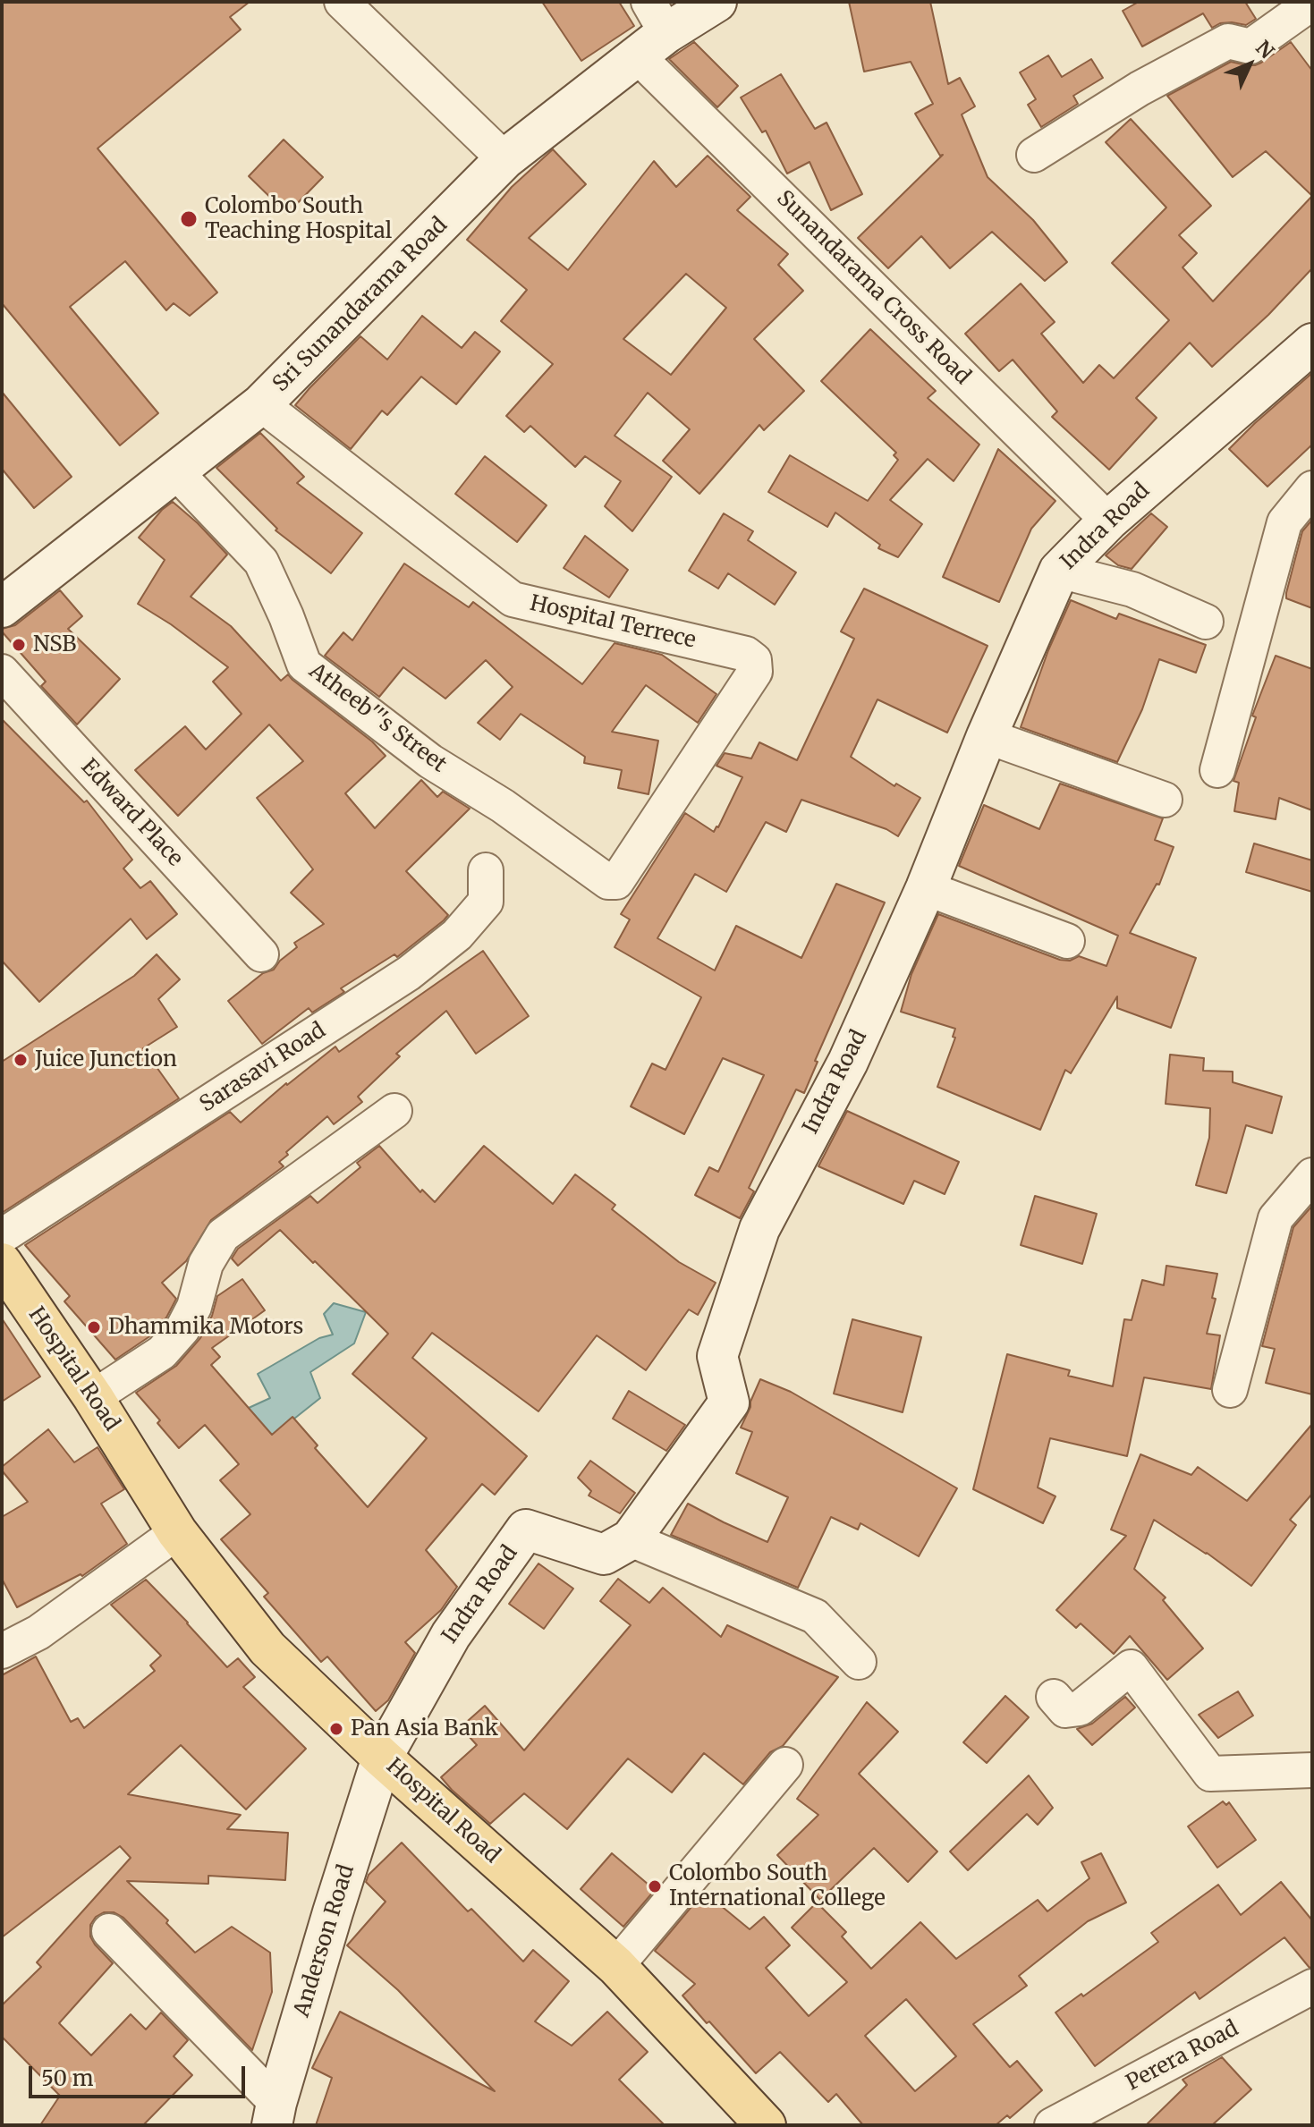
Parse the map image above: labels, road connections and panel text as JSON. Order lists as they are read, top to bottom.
{
  "streets": {
    "main road": ["Hospital Road"],
    "street": [
      "Sunandarama Cross Road",
      "Sri Sunandarama Road",
      "Indra Road",
      "Hospital Terrece",
      "Atheeb'''s Street",
      "Edward Place",
      "Sarasavi Road",
      "Anderson Road",
      "Perera Road"
    ]
  },
  "crossings": [
    ["Sunandarama Cross Road", "Sri Sunandarama Road"],
    ["Sunandarama Cross Road", "Indra Road"],
    ["Sri Sunandarama Road", "Hospital Terrece"],
    ["Sri Sunandarama Road", "Atheeb'''s Street"],
    ["Indra Road", "Hospital Road"],
    ["Indra Road", "Anderson Road"],
    ["Hospital Terrece", "Atheeb'''s Street"],
    ["Hospital Road", "Anderson Road"]
  ],
  "places": [
    "Colombo South Teaching Hospital",
    "NSB",
    "Juice Junction",
    "Dhammika Motors",
    "Pan Asia Bank",
    "Colombo South International College"
  ],
  "scale_bar": "50 m",
  "north": "top right"
}
